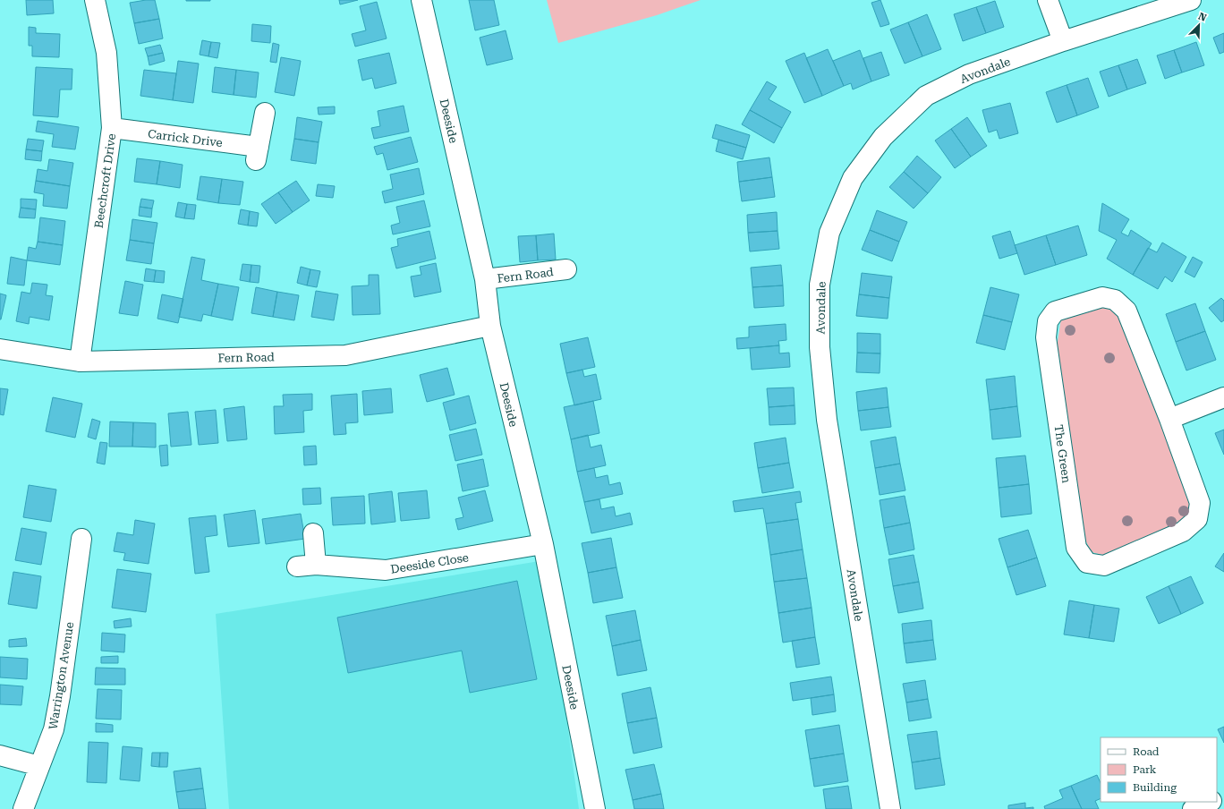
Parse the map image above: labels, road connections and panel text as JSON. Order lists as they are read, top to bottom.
{
  "streets": {
    "street": [
      "Avondale",
      "Deeside",
      "Carrick Drive",
      "Beechcroft Drive",
      "Fern Road",
      "The Green",
      "Deeside Close",
      "Warrington Avenue"
    ]
  },
  "crossings": [
    ["Deeside", "Fern Road"],
    ["Deeside", "Deeside Close"],
    ["Carrick Drive", "Beechcroft Drive"],
    ["Beechcroft Drive", "Fern Road"]
  ],
  "legend": ["Road", "Park", "Building"],
  "north": "top right"
}
